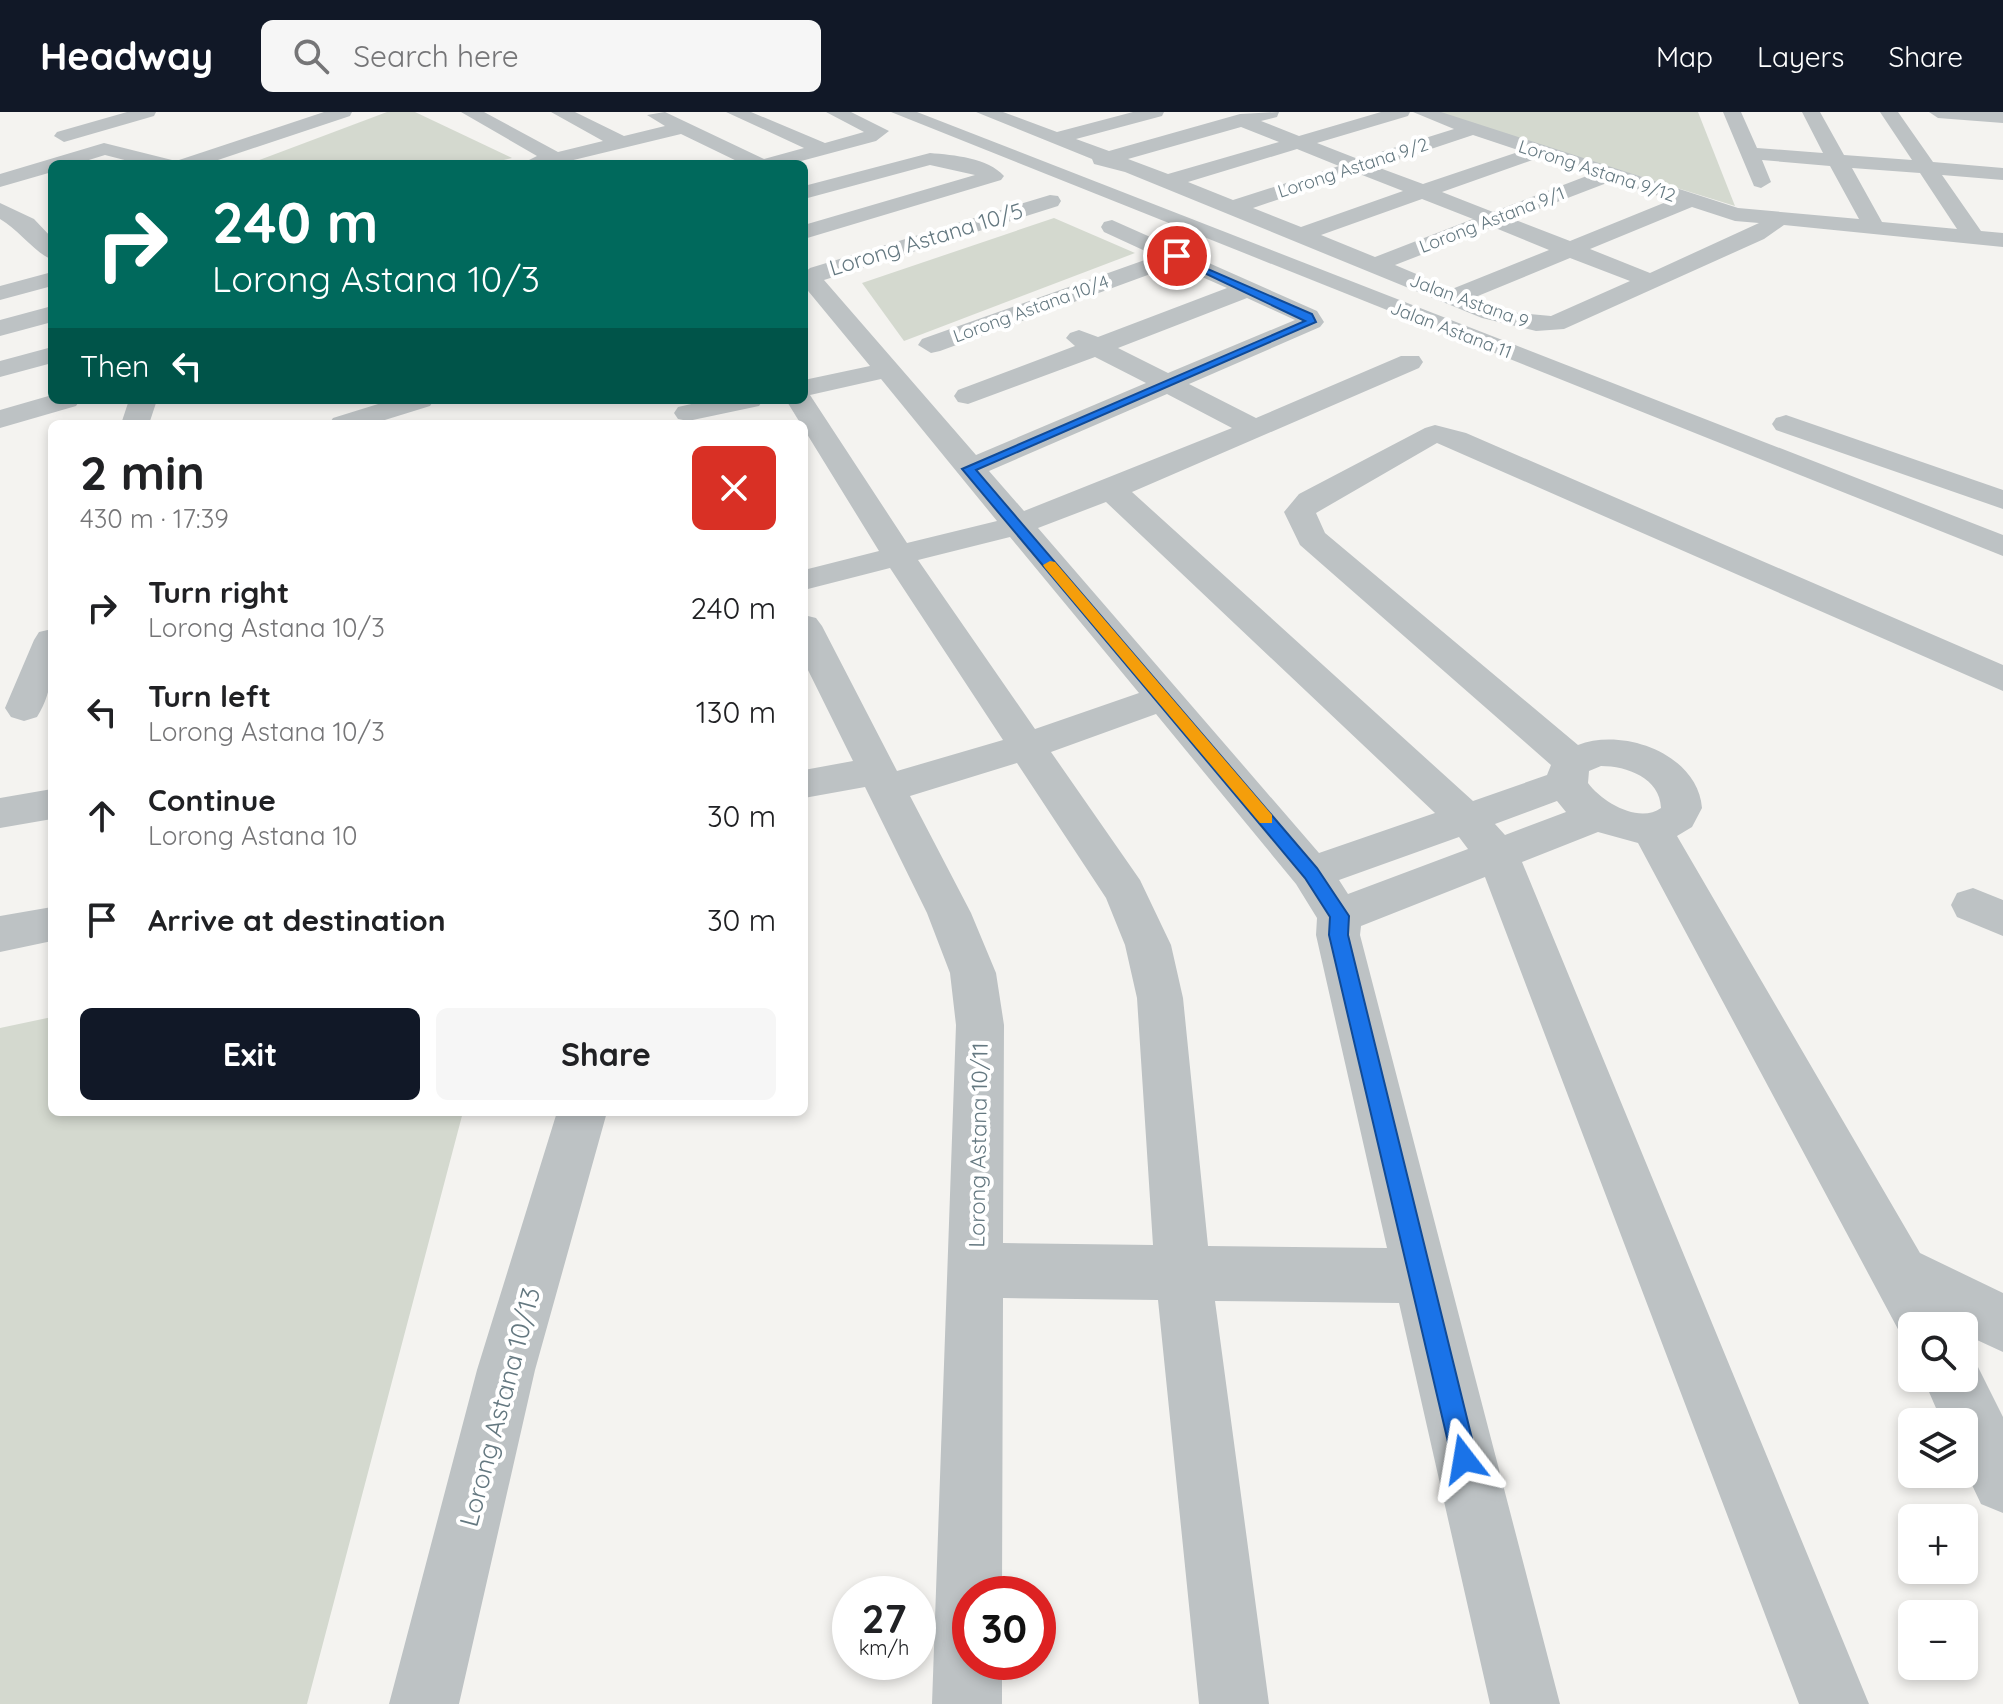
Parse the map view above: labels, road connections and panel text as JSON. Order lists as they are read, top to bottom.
{
  "streets": {
    "street": [
      "Lorong Astana 9/2",
      "Lorong Astana 9/12",
      "Lorong Astana 9/1",
      "Lorong Astana 10/5",
      "Jalan Astana 9",
      "Lorong Astana 10/4",
      "Jalan Astana 11",
      "Lorong Astana 10/11",
      "Lorong Astana 10/13"
    ]
  },
  "crossings": [
    ["Lorong Astana 9/2", "Lorong Astana 9/12"],
    ["Lorong Astana 9/2", "Jalan Astana 9"],
    ["Lorong Astana 9/12", "Lorong Astana 9/1"],
    ["Lorong Astana 9/12", "Jalan Astana 9"],
    ["Lorong Astana 9/1", "Jalan Astana 9"],
    ["Lorong Astana 10/5", "Jalan Astana 11"]
  ],
  "page": {
    "header": "Headway",
    "search": "Search here",
    "nav": ["Map", "Layers", "Share"],
    "turn": ["240 m", "Lorong Astana 10/3"],
    "then": "Then",
    "heading": ["2 min", "430 m · 17:39"],
    "list": [
      {
        "name": "Turn right",
        "note": "Lorong Astana 10/3",
        "value": "240 m"
      },
      {
        "name": "Turn left",
        "note": "Lorong Astana 10/3",
        "value": "130 m"
      },
      {
        "name": "Continue",
        "note": "Lorong Astana 10",
        "value": "30 m"
      },
      {
        "name": "Arrive at destination",
        "value": "30 m"
      }
    ],
    "buttons": ["Exit", "Share"],
    "map_buttons": ["+", "−"],
    "speed": "27 km/h",
    "limit": "30"
  }
}
